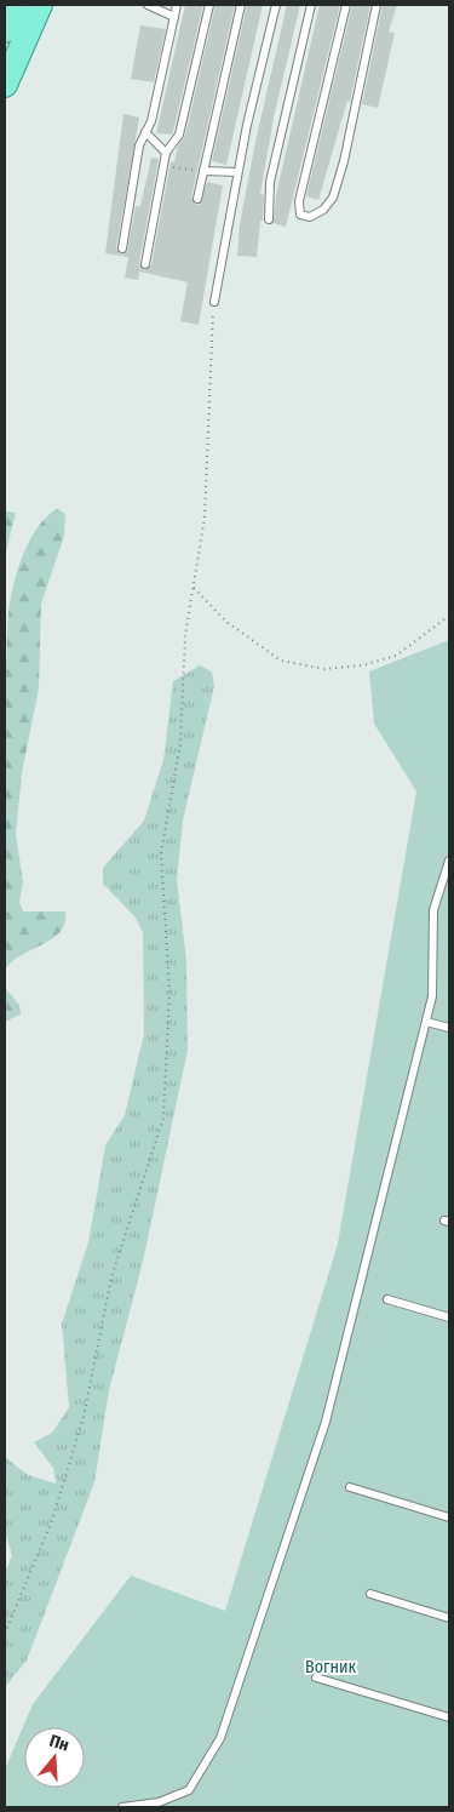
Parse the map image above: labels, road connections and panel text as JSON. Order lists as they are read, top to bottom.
{
  "parks": ["Вогник"],
  "north": "top"
}
